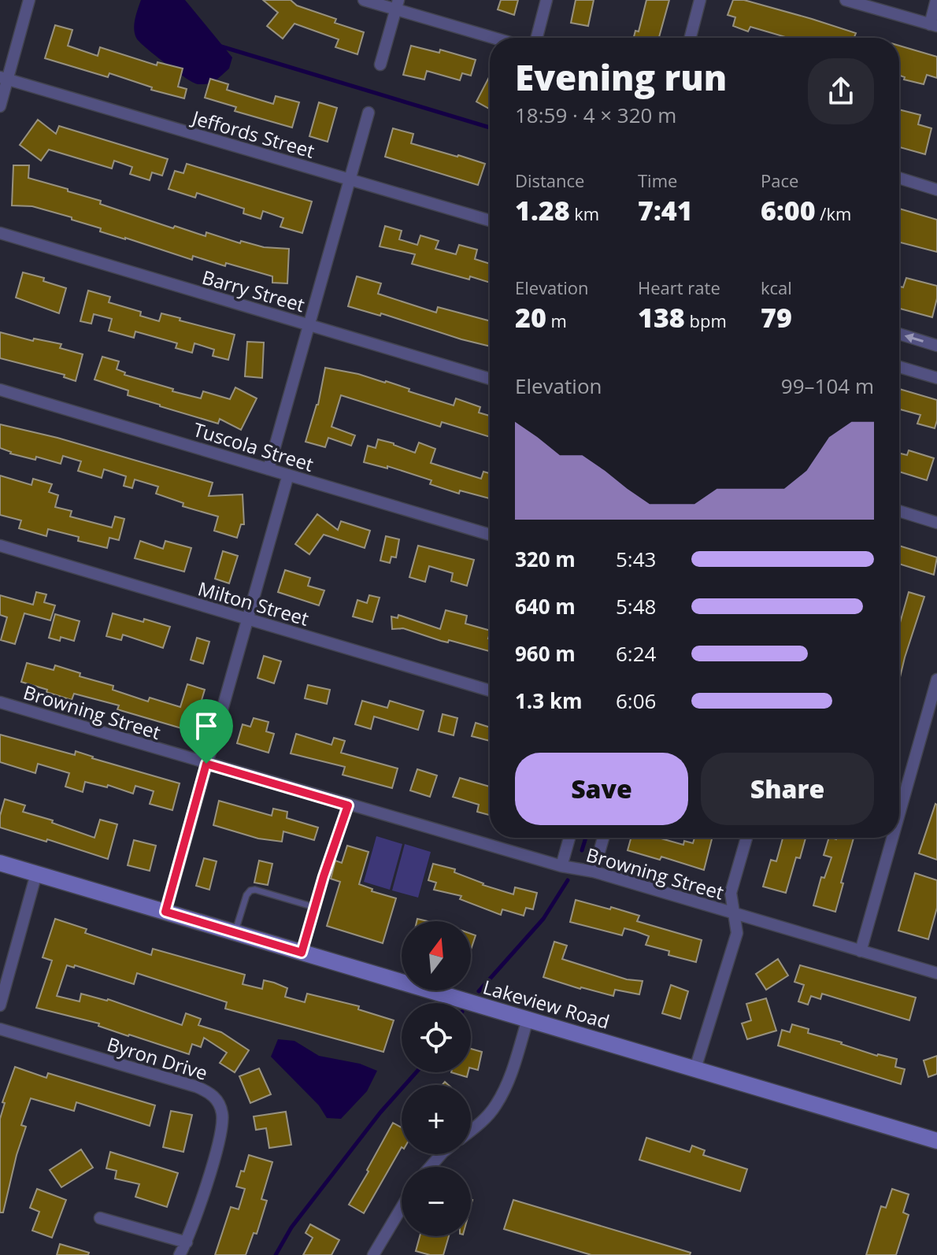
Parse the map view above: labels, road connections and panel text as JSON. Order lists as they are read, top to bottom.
{
  "streets": {
    "street": [
      "Jeffords Street",
      "Barry Street",
      "Tuscola Street",
      "Milton Street",
      "Browning Street",
      "Lakeview Road",
      "Byron Drive"
    ]
  },
  "north": "top",
  "page": {
    "heading": ["Evening run", "18:59 · 4 × 320 m"],
    "stats": [
      ["Distance", "1.28 km"],
      ["Time", "7:41"],
      ["Pace", "6:00 /km"],
      ["Elevation", "20 m"],
      ["Heart rate", "138 bpm"],
      ["kcal", "79"]
    ],
    "chart": ["Elevation", "99–104 m"],
    "list": [
      {
        "name": "320 m",
        "note": "5:43"
      },
      {
        "name": "640 m",
        "note": "5:48"
      },
      {
        "name": "960 m",
        "note": "6:24"
      },
      {
        "name": "1.3 km",
        "note": "6:06"
      }
    ],
    "buttons": ["Save", "Share"],
    "map_buttons": ["+", "−"]
  }
}
